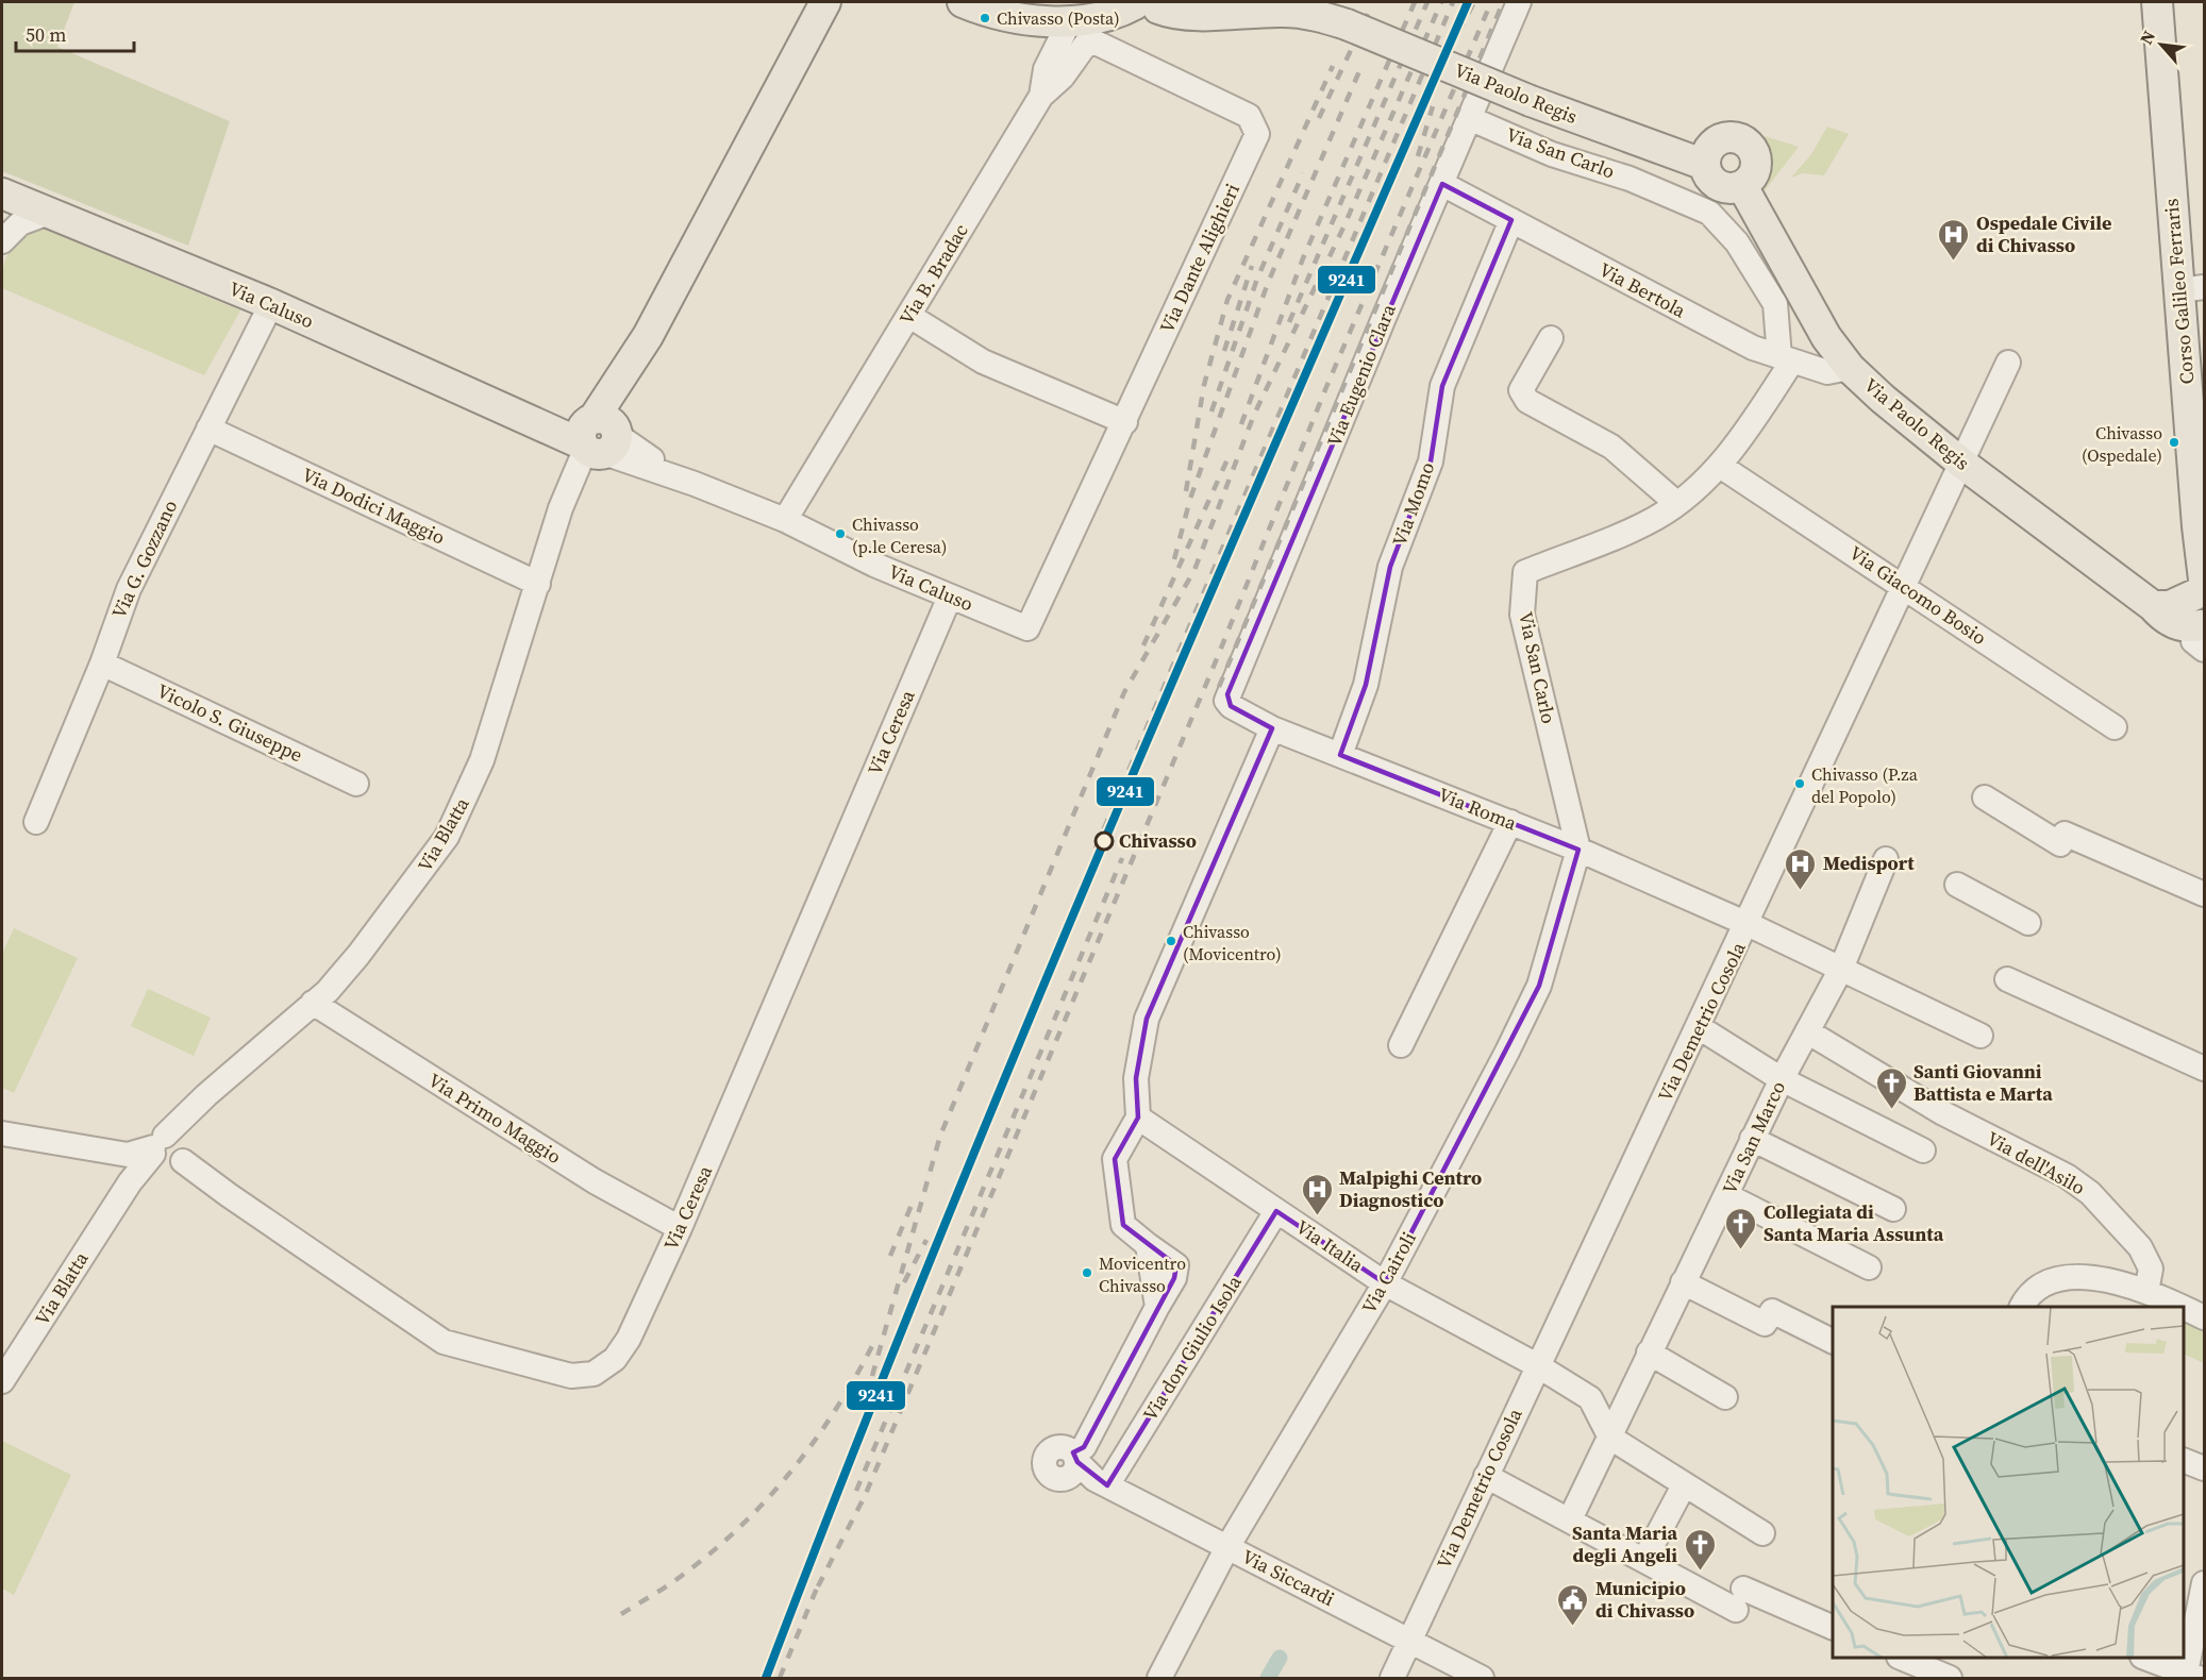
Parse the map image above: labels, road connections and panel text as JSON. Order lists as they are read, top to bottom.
{
  "streets": {
    "main road": ["Via Paolo Regis", "Corso Galileo Ferraris", "Via Caluso"],
    "street": [
      "Via San Carlo",
      "Via Dante Alighieri",
      "Via B. Bradac",
      "Via Bertola",
      "Via Eugenio Clara",
      "Via Momo",
      "Via Dodici Maggio",
      "Via G. Gozzano",
      "Via Giacomo Bosio",
      "Vicolo S. Giuseppe",
      "Via Ceresa",
      "Via Roma",
      "Via Blatta",
      "Via Demetrio Cosola",
      "Via Primo Maggio",
      "Via San Marco",
      "Via dell'Asilo",
      "Via Italia",
      "Via Cairoli",
      "Via don Giulio Isola",
      "Via Siccardi"
    ]
  },
  "crossings": [
    ["Via Paolo Regis", "Via Bertola"],
    ["Via Paolo Regis", "Corso Galileo Ferraris"],
    ["Via Paolo Regis", "Via Demetrio Cosola"],
    ["Via San Carlo", "Via Bertola"],
    ["Via San Carlo", "Via Eugenio Clara"],
    ["Via San Carlo", "Via Giacomo Bosio"],
    ["Via San Carlo", "Via Roma"],
    ["Via San Carlo", "Via Cairoli"],
    ["Via Dante Alighieri", "Via B. Bradac"],
    ["Via Dante Alighieri", "Via Caluso"],
    ["Via B. Bradac", "Via Caluso"],
    ["Via Bertola", "Via Eugenio Clara"],
    ["Via Bertola", "Via Momo"],
    ["Via Caluso", "Via G. Gozzano"],
    ["Via Caluso", "Via Ceresa"],
    ["Via Caluso", "Via Blatta"],
    ["Via Eugenio Clara", "Via Roma"],
    ["Via Momo", "Via Roma"],
    ["Via Dodici Maggio", "Via G. Gozzano"],
    ["Via Dodici Maggio", "Via Blatta"],
    ["Via G. Gozzano", "Vicolo S. Giuseppe"],
    ["Via Giacomo Bosio", "Via Demetrio Cosola"],
    ["Via Ceresa", "Via Blatta"],
    ["Via Ceresa", "Via Primo Maggio"],
    ["Via Roma", "Via Demetrio Cosola"],
    ["Via Roma", "Via Cairoli"],
    ["Via Blatta", "Via Primo Maggio"],
    ["Via Demetrio Cosola", "Via Italia"],
    ["Via Demetrio Cosola", "Via Siccardi"],
    ["Via San Marco", "Via dell'Asilo"],
    ["Via San Marco", "Via Italia"],
    ["Via Italia", "Via Cairoli"],
    ["Via Italia", "Via don Giulio Isola"],
    ["Via Italia", "Via Siccardi"],
    ["Via Cairoli", "Via Siccardi"],
    ["Via don Giulio Isola", "Via Siccardi"]
  ],
  "places": {
    "other": [
      "Chivasso (Posta)",
      "Chivasso (Ospedale)",
      "Chivasso (p.le Ceresa)",
      "Chivasso (P.za del Popolo)",
      "Chivasso",
      "Chivasso (Movicentro)",
      "Movicentro Chivasso"
    ],
    "hospital": ["Ospedale Civile di Chivasso", "Medisport", "Malpighi Centro Diagnostico"],
    "church": ["Santi Giovanni Battista e Marta", "Collegiata di Santa Maria Assunta", "Santa Maria degli Angeli"],
    "public building": ["Municipio di Chivasso"]
  },
  "lines": ["transit line 9241"],
  "scale_bar": "50 m",
  "north": "top left"
}
